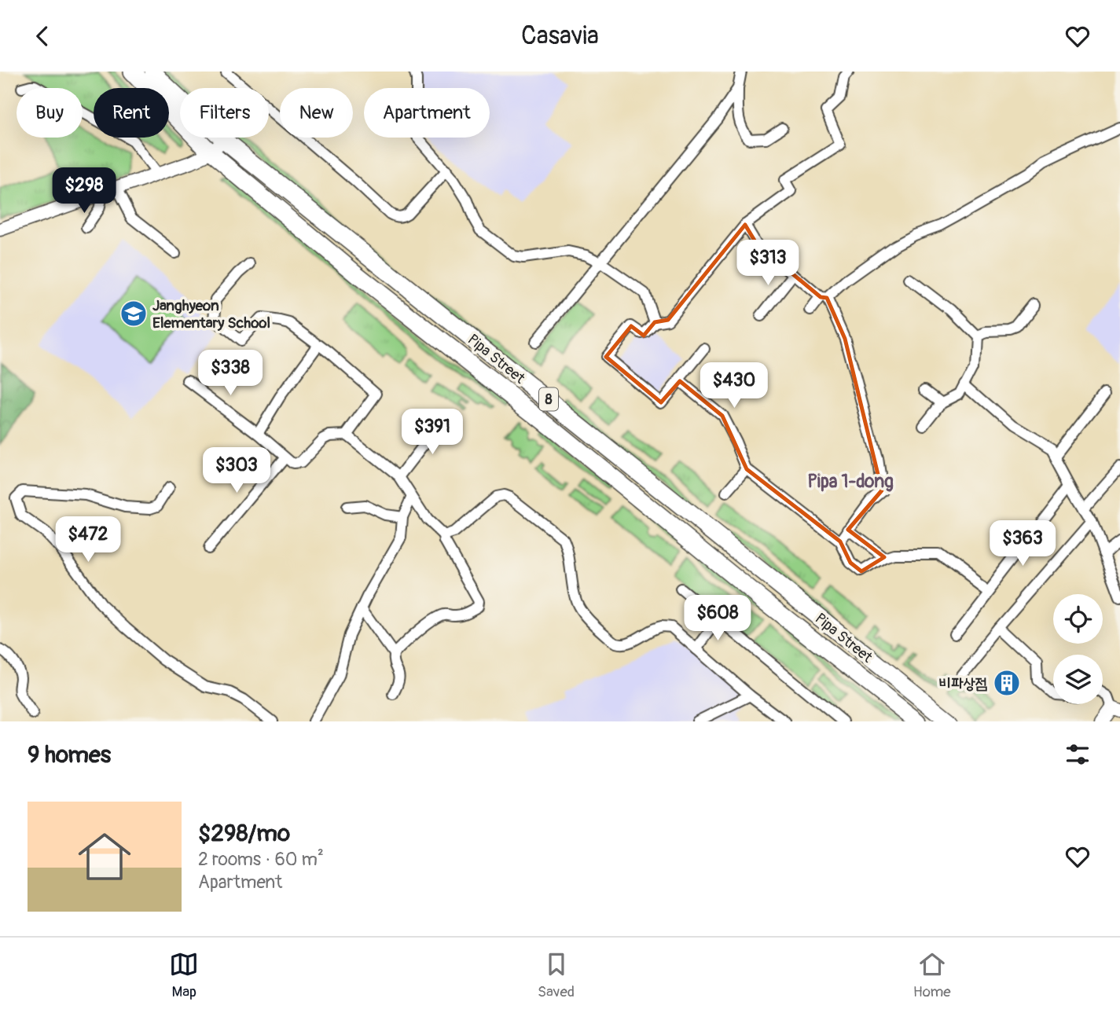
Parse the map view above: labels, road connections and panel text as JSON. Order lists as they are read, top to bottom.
{
  "streets": {
    "main road": ["Pipa Street", "8"]
  },
  "districts": ["Pipa 1-dong"],
  "places": {
    "school or university": ["Janghyeon Elementary School"],
    "building": ["비파상점"]
  },
  "page": {
    "header": "Casavia",
    "chip": [
      "Buy",
      "Rent",
      "Filters",
      "New",
      "Apartment"
    ],
    "price": [
      "$298",
      "$313",
      "$338",
      "$430",
      "$391",
      "$303",
      "$472",
      "$363",
      "$608"
    ],
    "heading": "9 homes",
    "list": [
      {
        "name": "$298/mo",
        "note": "2 rooms · 60 m² · Apartment"
      }
    ],
    "tabs": ["Map", "Saved", "Home"]
  }
}
